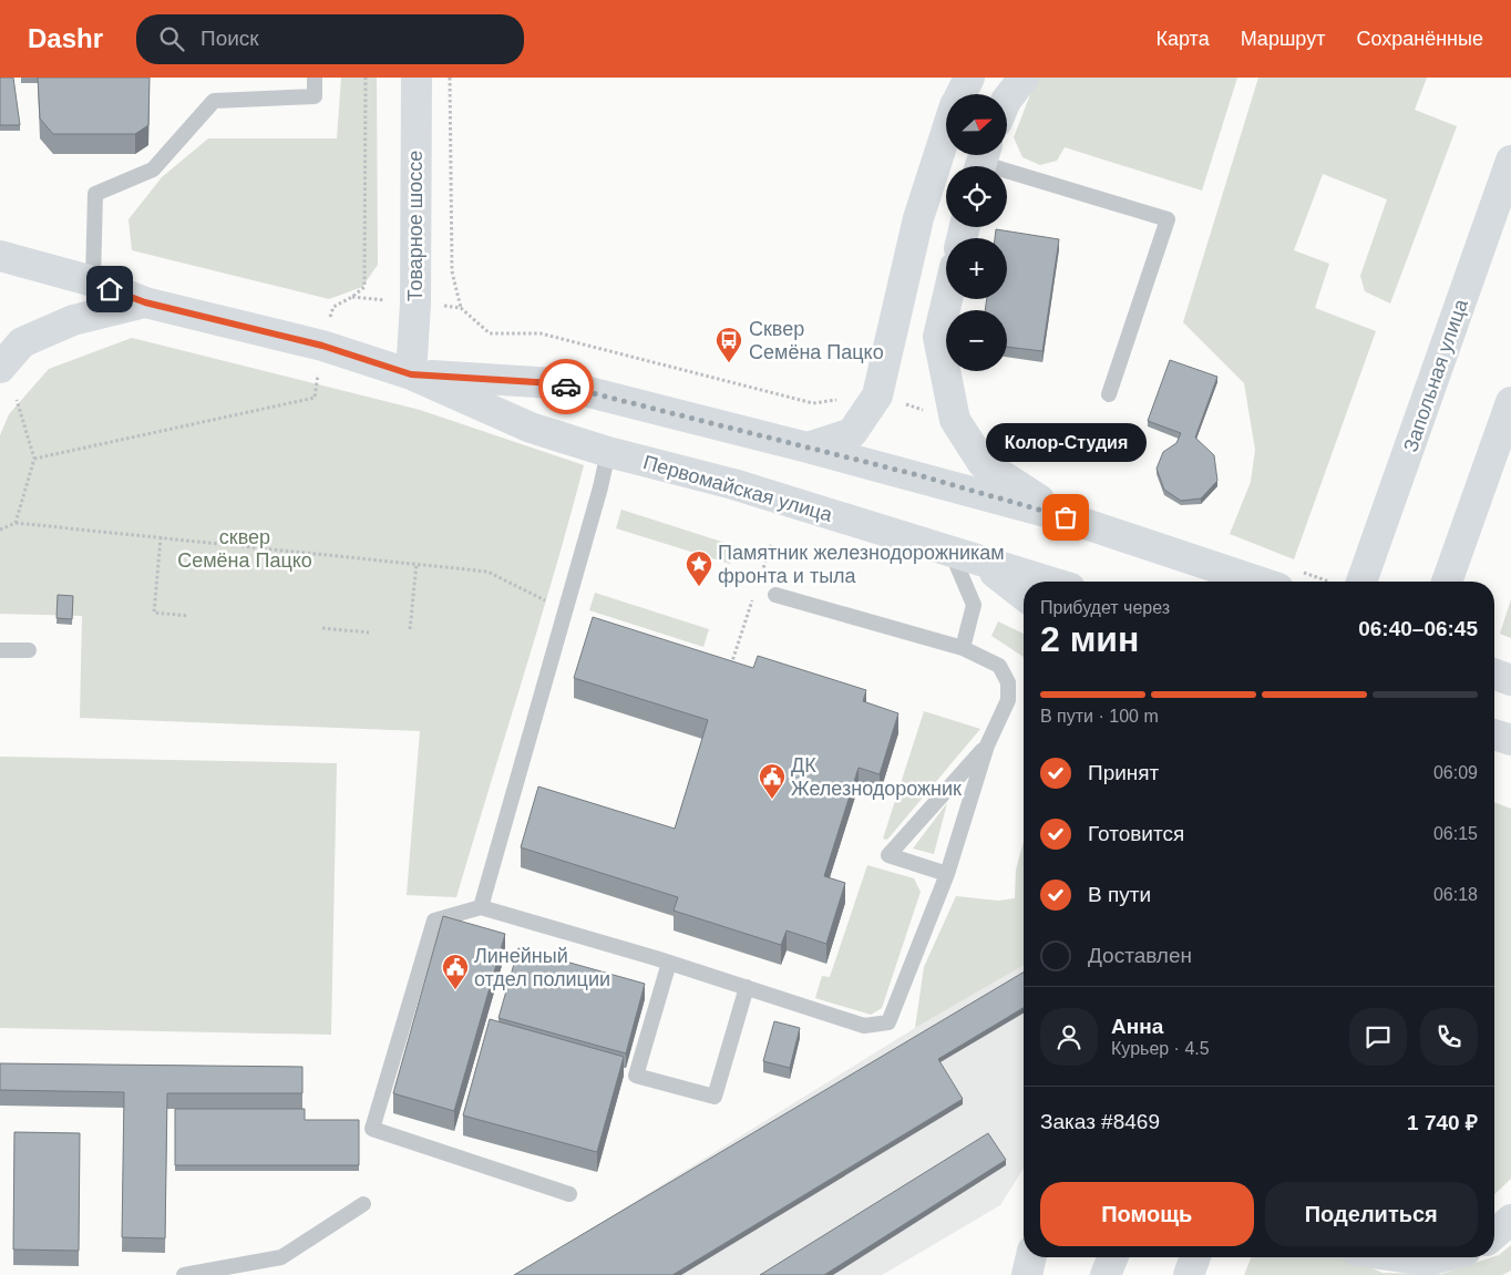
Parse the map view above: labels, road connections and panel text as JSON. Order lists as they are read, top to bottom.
{
  "streets": {
    "street": ["Товарное шоссе", "Запольная улица", "Первомайская улица"]
  },
  "crossings": [
    ["Товарное шоссе", "Первомайская улица"]
  ],
  "parks": ["сквер Семёна Пацко"],
  "places": {
    "bus stop": ["Сквер Семёна Пацко"],
    "other": ["Колор-Студия"],
    "place": ["Памятник железнодорожникам фронта и тыла"],
    "public building": ["ДК Железнодорожник", "Линейный отдел полиции"]
  },
  "north": "right",
  "page": {
    "header": "Dashr",
    "search": "Поиск",
    "nav": ["Карта", "Маршрут", "Сохранённые"],
    "map_buttons": ["+", "−"],
    "bubble": "Колор-Студия",
    "heading": ["2 мин", "Прибудет через", "06:40–06:45"],
    "panel": [
      "Анна",
      "Курьер · 4.5",
      "Заказ #8469",
      "1 740 ₽"
    ],
    "bar": "В пути · 100 m",
    "list": [
      ["Принят", "06:09"],
      ["Готовится", "06:15"],
      ["В пути", "06:18"],
      "Доставлен"
    ],
    "buttons": ["Помощь", "Поделиться"]
  }
}
